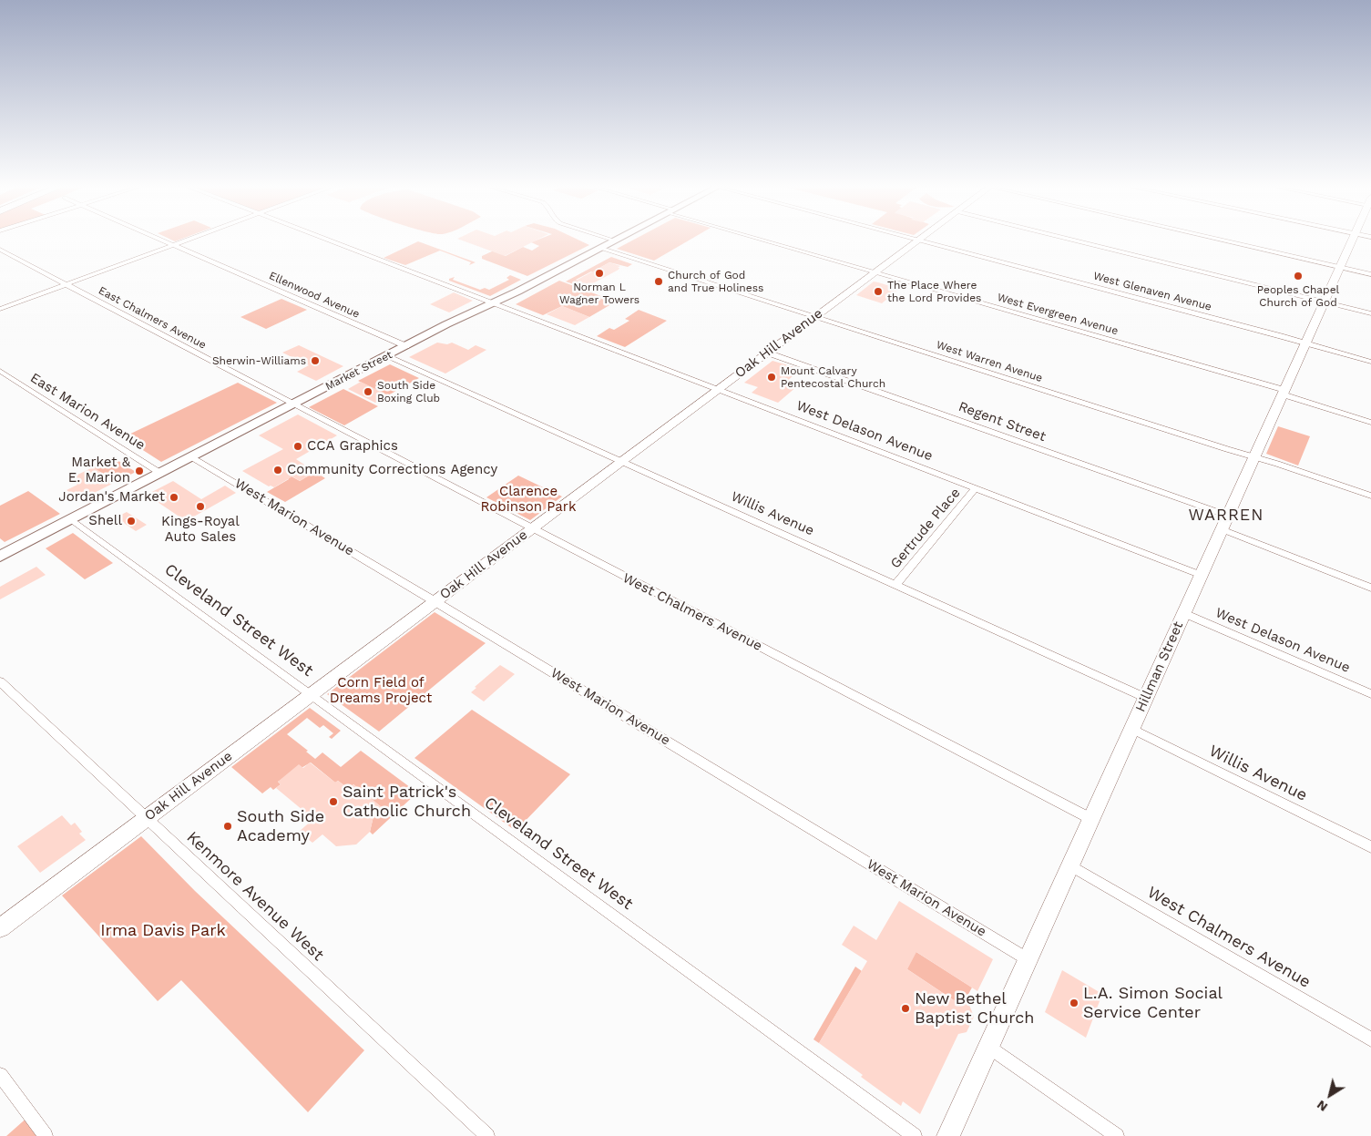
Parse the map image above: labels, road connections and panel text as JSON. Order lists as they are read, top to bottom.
{
  "streets": {
    "main road": ["Market Street"],
    "street": [
      "West Glenaven Avenue",
      "Ellenwood Avenue",
      "West Evergreen Avenue",
      "East Chalmers Avenue",
      "Oak Hill Avenue",
      "West Warren Avenue",
      "East Marion Avenue",
      "Regent Street",
      "West Delason Avenue",
      "Willis Avenue",
      "West Marion Avenue",
      "Gertrude Place",
      "West Chalmers Avenue",
      "Cleveland Street West",
      "Hillman Street",
      "Kenmore Avenue West"
    ]
  },
  "crossings": [
    ["West Glenaven Avenue", "Oak Hill Avenue"],
    ["West Glenaven Avenue", "Hillman Street"],
    ["Ellenwood Avenue", "Market Street"],
    ["West Evergreen Avenue", "Oak Hill Avenue"],
    ["West Evergreen Avenue", "Hillman Street"],
    ["East Chalmers Avenue", "Market Street"],
    ["East Chalmers Avenue", "West Chalmers Avenue"],
    ["Oak Hill Avenue", "West Warren Avenue"],
    ["Oak Hill Avenue", "Regent Street"],
    ["Oak Hill Avenue", "West Delason Avenue"],
    ["Oak Hill Avenue", "Willis Avenue"],
    ["Oak Hill Avenue", "West Marion Avenue"],
    ["Oak Hill Avenue", "West Chalmers Avenue"],
    ["Oak Hill Avenue", "Cleveland Street West"],
    ["Oak Hill Avenue", "Kenmore Avenue West"],
    ["West Warren Avenue", "Market Street"],
    ["West Warren Avenue", "Hillman Street"],
    ["Market Street", "East Marion Avenue"],
    ["Market Street", "West Delason Avenue"],
    ["Market Street", "Willis Avenue"],
    ["Market Street", "West Marion Avenue"],
    ["Market Street", "West Chalmers Avenue"],
    ["Market Street", "Cleveland Street West"],
    ["Regent Street", "Hillman Street"],
    ["West Delason Avenue", "Gertrude Place"],
    ["West Delason Avenue", "Hillman Street"],
    ["Willis Avenue", "Gertrude Place"],
    ["Willis Avenue", "Hillman Street"],
    ["West Marion Avenue", "Hillman Street"],
    ["West Chalmers Avenue", "Hillman Street"]
  ],
  "districts": ["WARREN"],
  "parks": ["Clarence Robinson Park", "Corn Field of Dreams Project", "Irma Davis Park"],
  "places": [
    "Norman L Wagner Towers",
    "Peoples Chapel Church of God",
    "Church of God and True Holiness",
    "The Place Where the Lord Provides",
    "Sherwin-Williams",
    "Mount Calvary Pentecostal Church",
    "South Side Boxing Club",
    "CCA Graphics",
    "Community Corrections Agency",
    "Market & E. Marion",
    "Jordan's Market",
    "Kings-Royal Auto Sales",
    "Shell",
    "Saint Patrick's Catholic Church",
    "South Side Academy",
    "L.A. Simon Social Service Center",
    "New Bethel Baptist Church"
  ],
  "north": "bottom left"
}
